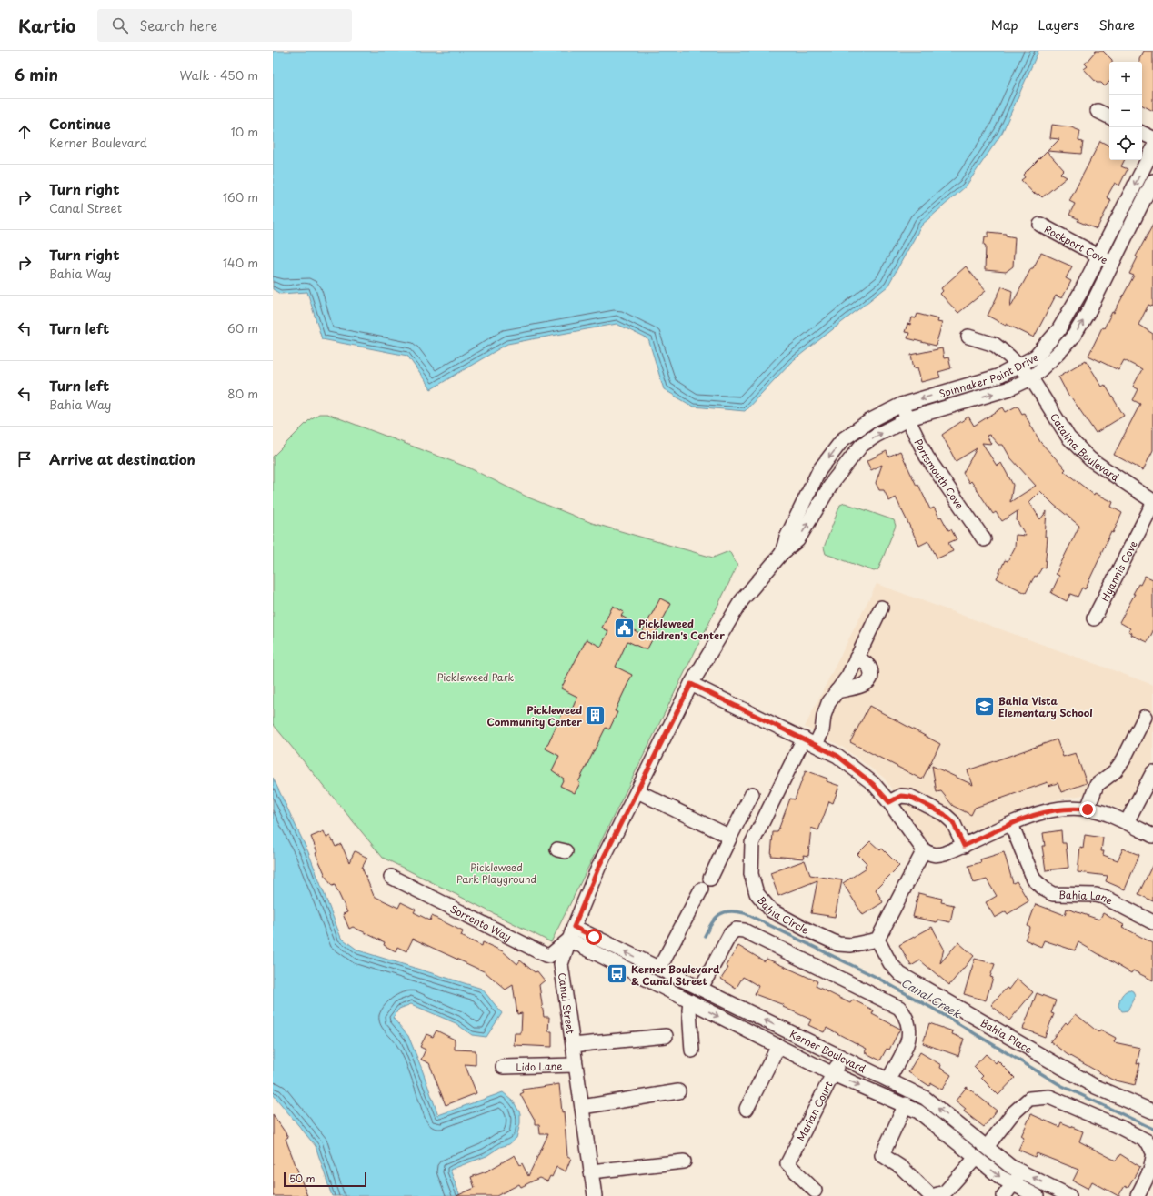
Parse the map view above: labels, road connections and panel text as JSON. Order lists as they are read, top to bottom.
{
  "streets": {
    "street": [
      "Rockport Cove",
      "Spinnaker Point Drive",
      "Catalina Boulevard",
      "Portsmouth Cove",
      "Hyannis Cove",
      "Bahia Lane",
      "Bahia Circle",
      "Sorrento Way",
      "Canal Street",
      "Bahia Place",
      "Kerner Boulevard",
      "Lido Lane",
      "Marian Court"
    ]
  },
  "crossings": [
    ["Rockport Cove", "Spinnaker Point Drive"],
    ["Spinnaker Point Drive", "Catalina Boulevard"],
    ["Spinnaker Point Drive", "Portsmouth Cove"],
    ["Spinnaker Point Drive", "Canal Street"],
    ["Catalina Boulevard", "Hyannis Cove"],
    ["Bahia Circle", "Bahia Place"],
    ["Sorrento Way", "Canal Street"],
    ["Sorrento Way", "Kerner Boulevard"],
    ["Canal Street", "Kerner Boulevard"],
    ["Canal Street", "Lido Lane"],
    ["Kerner Boulevard", "Marian Court"]
  ],
  "water": ["Canal Creek"],
  "parks": ["Pickleweed Park", "Pickleweed Park Playground"],
  "places": {
    "public building": ["Pickleweed Children's Center"],
    "school or university": ["Bahia Vista Elementary School"],
    "building": ["Pickleweed Community Center"],
    "bus stop": ["Kerner Boulevard & Canal Street"]
  },
  "scale_bar": "50 m",
  "page": {
    "header": "Kartio",
    "search": "Search here",
    "nav": ["Map", "Layers", "Share"],
    "heading": ["6 min", "Walk · 450 m"],
    "map_buttons": ["+", "−"],
    "list": [
      ["Continue", "Kerner Boulevard", "10 m"],
      ["Turn right", "Canal Street", "160 m"],
      ["Turn right", "Bahia Way", "140 m"],
      ["Turn left", "60 m"],
      ["Turn left", "Bahia Way", "80 m"],
      "Arrive at destination"
    ],
    "scale": "50 m"
  }
}
